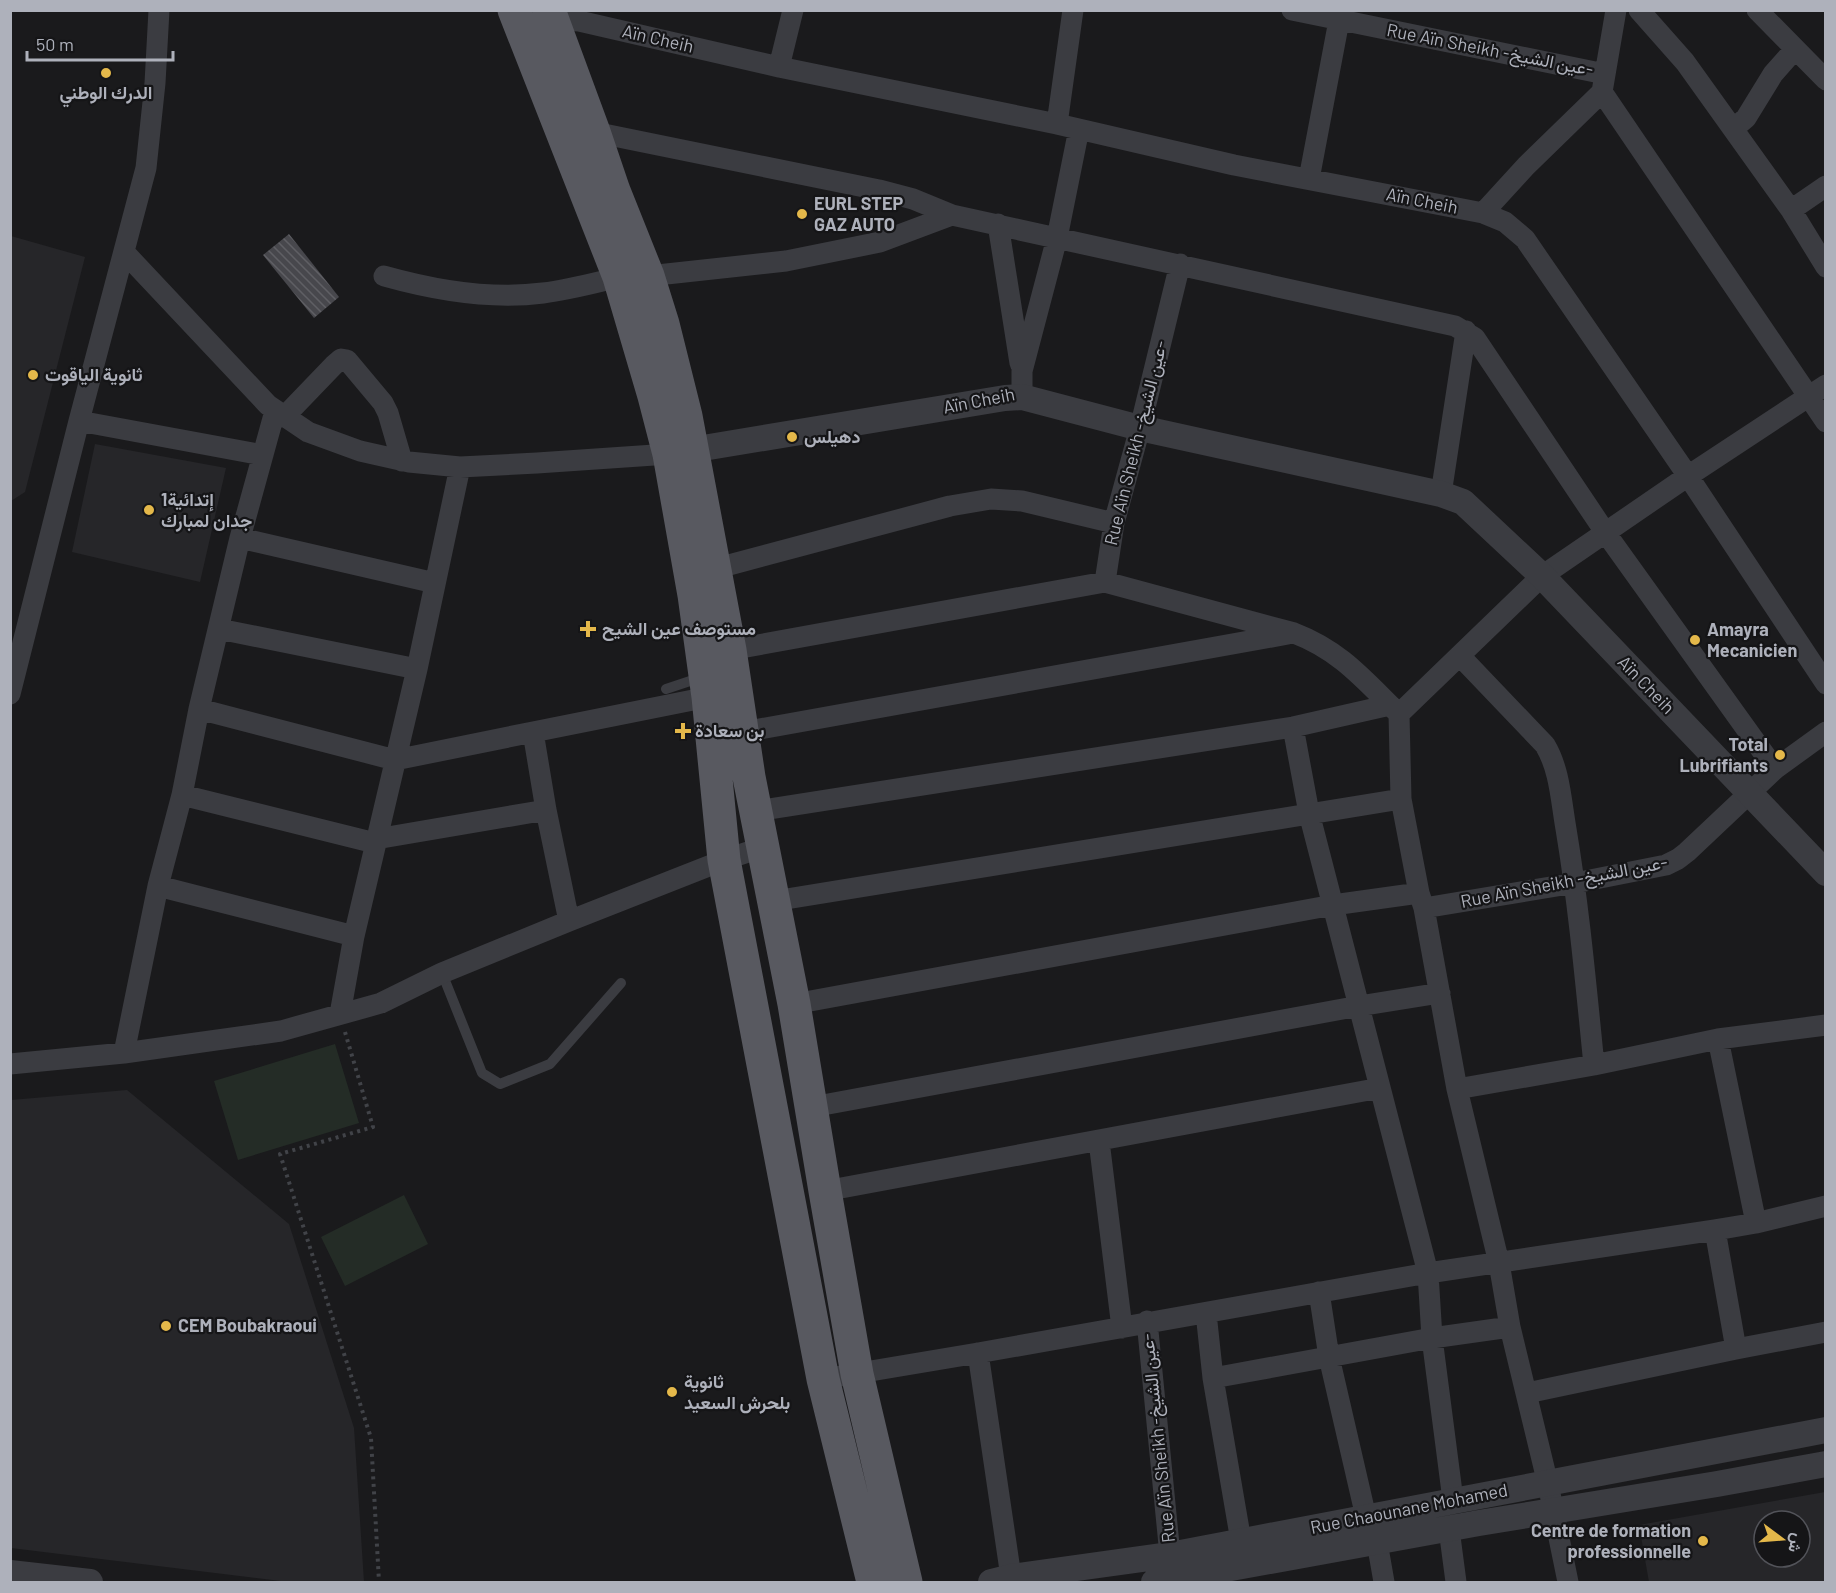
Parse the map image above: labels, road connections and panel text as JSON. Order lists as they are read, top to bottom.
{
  "streets": {
    "street": ["Aïn Cheih", "Rue Aïn Sheikh -عين الشيخ-", "Rue Chaounane Mohamed"]
  },
  "crossings": [
    ["Aïn Cheih", "Rue Aïn Sheikh -عين الشيخ-"],
    ["Rue Aïn Sheikh -عين الشيخ-", "Rue Chaounane Mohamed"]
  ],
  "places": {
    "other": [
      "الدرك الوطني",
      "EURL STEP GAZ AUTO",
      "ثانوية الياقوت",
      "دهيلس",
      "1إتدائية جدان لمبارك",
      "Amayra Mecanicien",
      "Total Lubrifiants",
      "CEM Boubakraoui",
      "ثانوية بلحرش السعيد",
      "Centre de formation professionnelle"
    ],
    "health": ["مستوصف عين الشيح", "بن سعادة"]
  },
  "scale_bar": "50 m",
  "north": "right"
}
